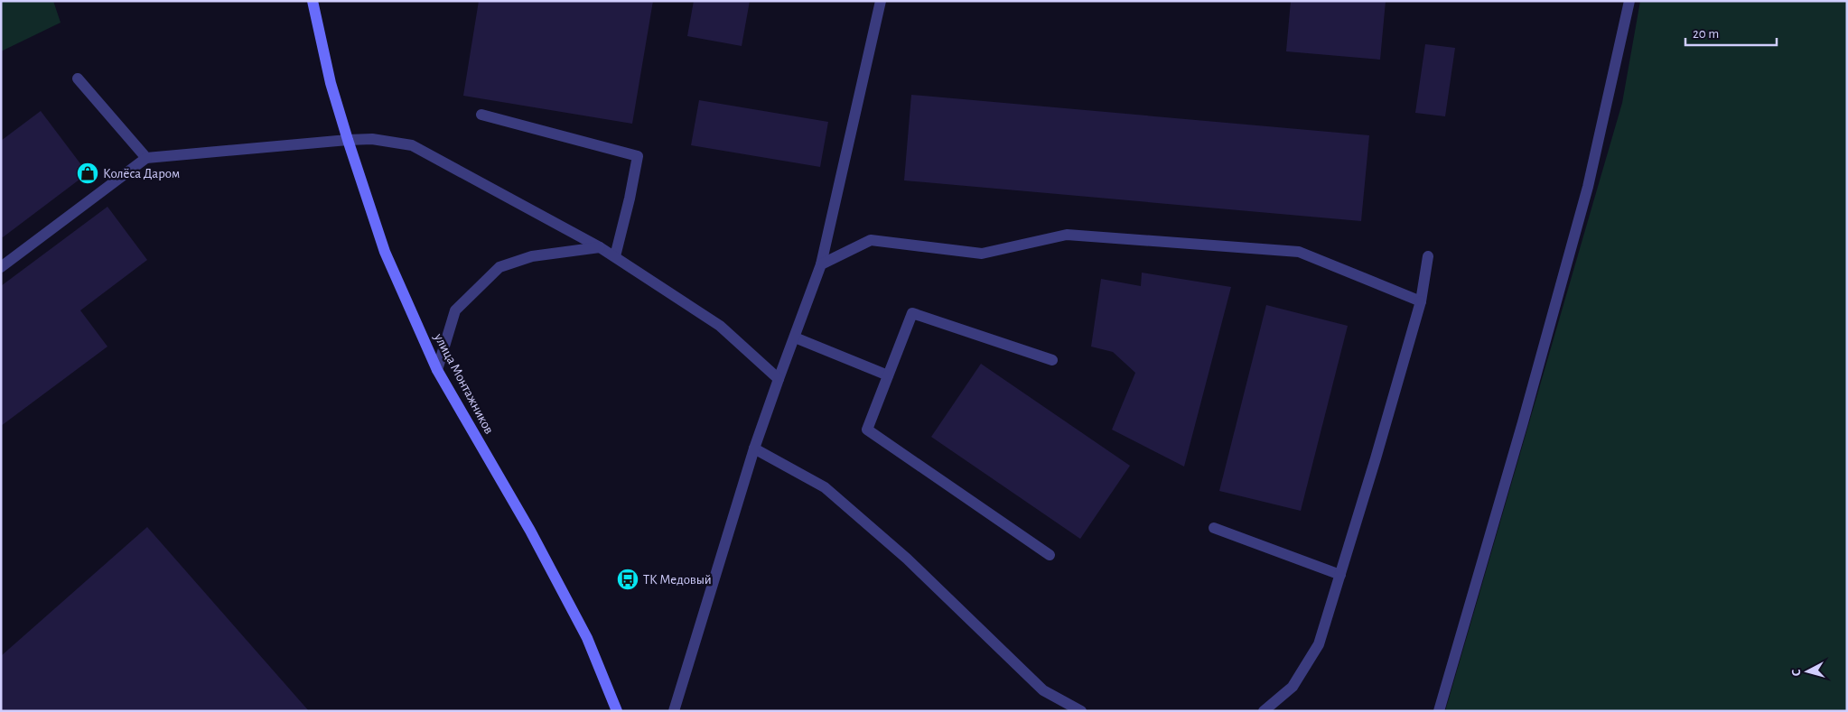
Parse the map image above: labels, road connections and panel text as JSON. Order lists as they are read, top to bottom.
{
  "streets": {
    "main road": ["улица Монтажников"]
  },
  "places": {
    "shop": ["Колёса Даром"],
    "bus stop": ["ТК Медовый"]
  },
  "scale_bar": "20 m",
  "north": "left"
}
